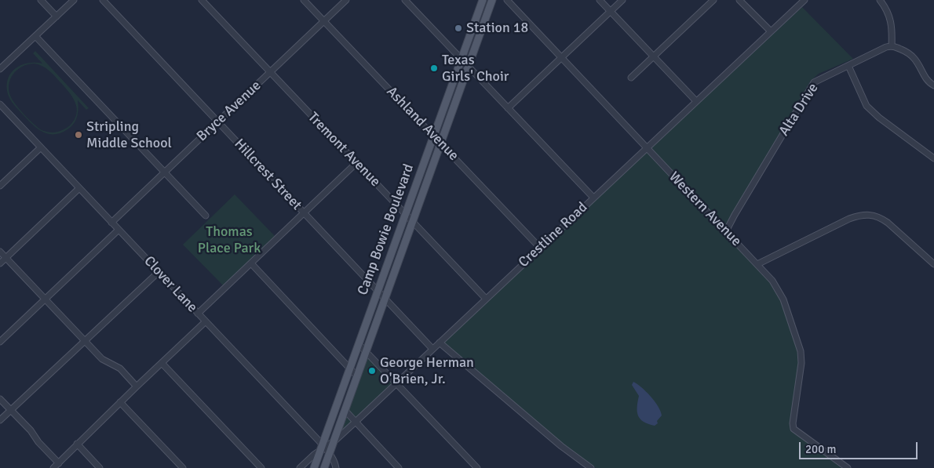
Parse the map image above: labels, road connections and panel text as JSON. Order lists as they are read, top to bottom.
{
  "streets": {
    "main road": ["Camp Bowie Boulevard"],
    "street": [
      "Alta Drive",
      "Bryce Avenue",
      "Ashland Avenue",
      "Tremont Avenue",
      "Hillcrest Street",
      "Western Avenue",
      "Crestline Road",
      "Clover Lane"
    ]
  },
  "crossings": [
    ["Alta Drive", "Western Avenue"],
    ["Bryce Avenue", "Ashland Avenue"],
    ["Bryce Avenue", "Tremont Avenue"],
    ["Bryce Avenue", "Hillcrest Street"],
    ["Bryce Avenue", "Clover Lane"],
    ["Ashland Avenue", "Camp Bowie Boulevard"],
    ["Ashland Avenue", "Crestline Road"],
    ["Tremont Avenue", "Camp Bowie Boulevard"],
    ["Tremont Avenue", "Crestline Road"],
    ["Hillcrest Street", "Camp Bowie Boulevard"],
    ["Hillcrest Street", "Crestline Road"],
    ["Western Avenue", "Crestline Road"],
    ["Camp Bowie Boulevard", "Crestline Road"],
    ["Camp Bowie Boulevard", "Clover Lane"]
  ],
  "parks": ["Thomas Place Park"],
  "places": [
    "Station 18",
    "Texas Girls' Choir",
    "Stripling Middle School",
    "George Herman O'Brien, Jr."
  ],
  "scale_bar": "200 m"
}
